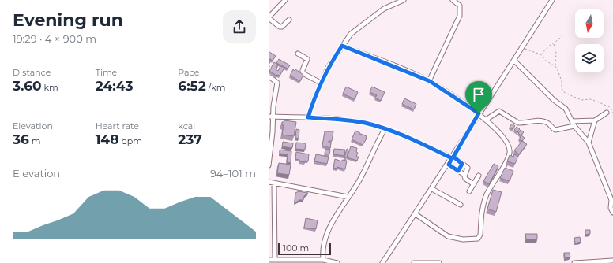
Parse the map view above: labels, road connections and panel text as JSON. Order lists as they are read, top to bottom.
{
  "scale_bar": "100 m",
  "north": "bottom",
  "page": {
    "heading": ["Evening run", "19:29 · 4 × 900 m"],
    "stats": [
      ["Distance", "3.60 km"],
      ["Time", "24:43"],
      ["Pace", "6:52 /km"],
      ["Elevation", "36 m"],
      ["Heart rate", "148 bpm"],
      ["kcal", "237"]
    ],
    "chart": ["Elevation", "94–101 m"],
    "scale": "100 m"
  }
}
